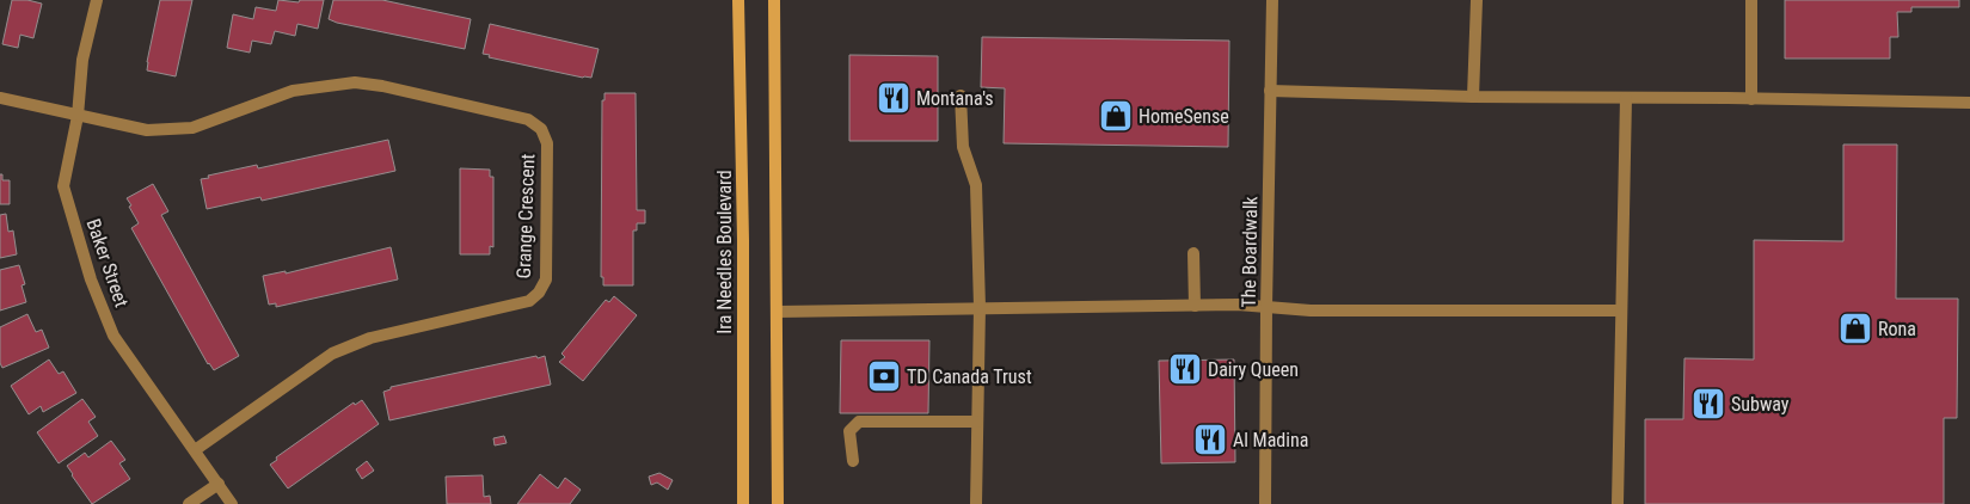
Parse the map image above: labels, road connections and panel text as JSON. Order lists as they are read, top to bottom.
{
  "streets": {
    "main road": ["Ira Needles Boulevard"],
    "street": ["Grange Crescent", "The Boardwalk", "Baker Street"]
  },
  "crossings": [
    ["Grange Crescent", "Baker Street"]
  ],
  "places": {
    "restaurant": [
      "Montana's",
      "Dairy Queen",
      "Subway",
      "Al Madina"
    ],
    "shop": ["HomeSense", "Rona"],
    "bank": ["TD Canada Trust"]
  }
}
